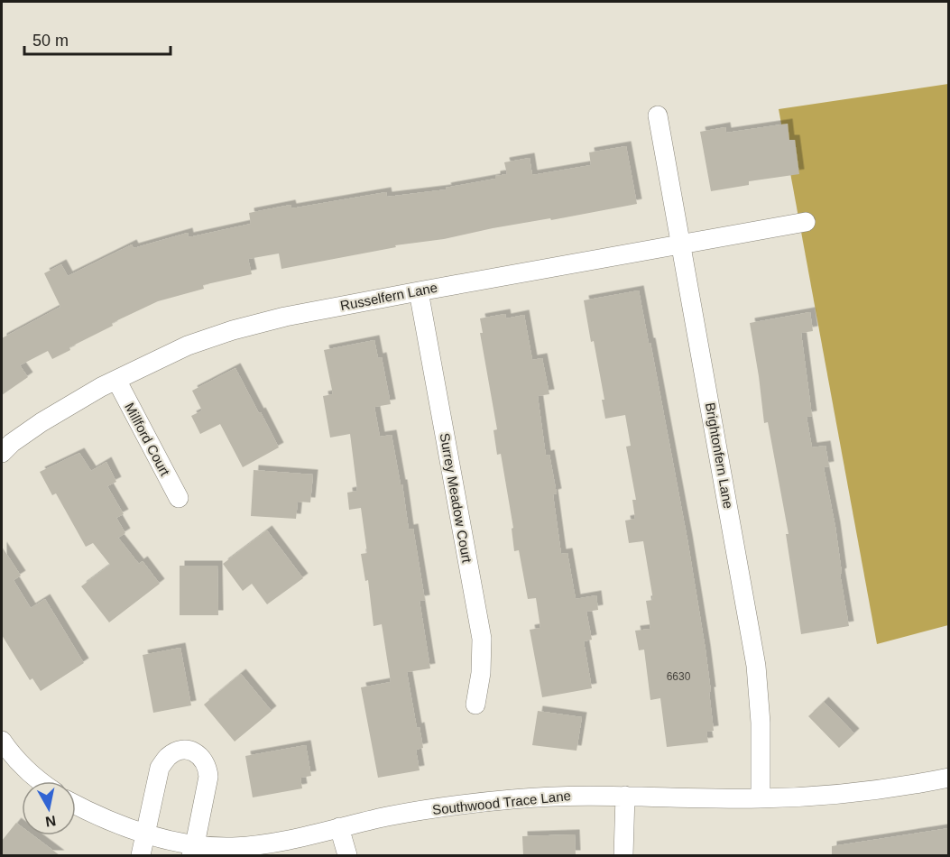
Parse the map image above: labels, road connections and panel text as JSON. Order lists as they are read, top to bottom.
{
  "streets": {
    "street": [
      "Russelfern Lane",
      "Millford Court",
      "Brightonfern Lane",
      "Surrey Meadow Court",
      "Southwood Trace Lane"
    ]
  },
  "crossings": [
    ["Russelfern Lane", "Millford Court"],
    ["Russelfern Lane", "Brightonfern Lane"],
    ["Russelfern Lane", "Surrey Meadow Court"],
    ["Brightonfern Lane", "Southwood Trace Lane"]
  ],
  "house_numbers": ["6630"],
  "scale_bar": "50 m",
  "north": "bottom"
}
